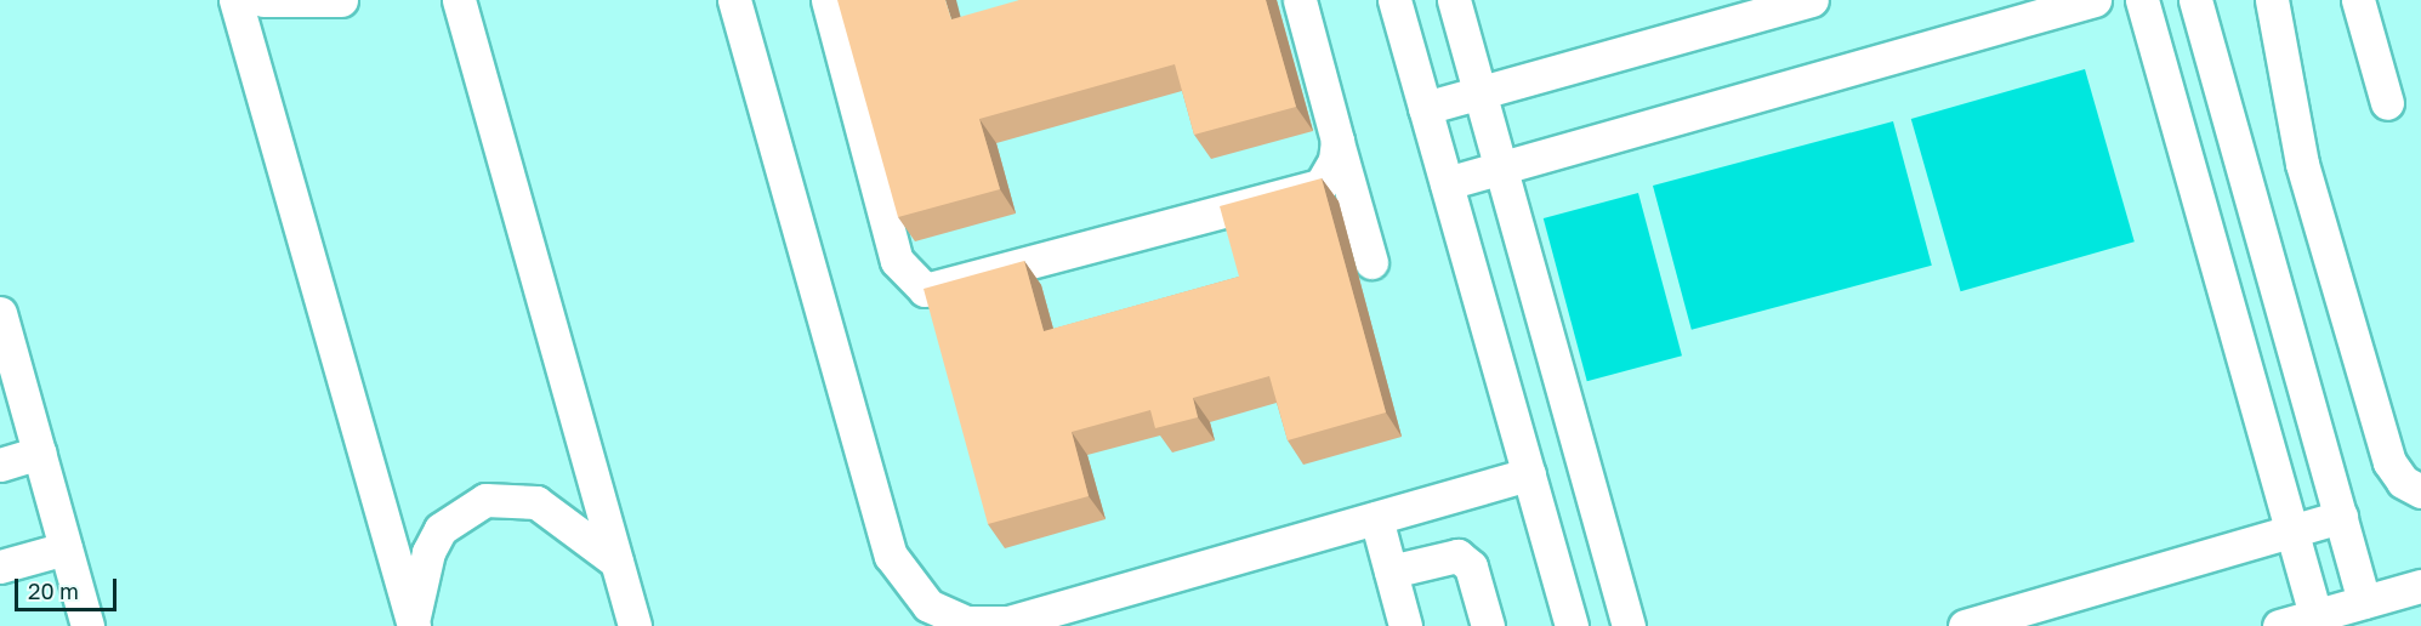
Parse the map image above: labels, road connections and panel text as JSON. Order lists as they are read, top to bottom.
{
  "scale_bar": "20 m"
}
